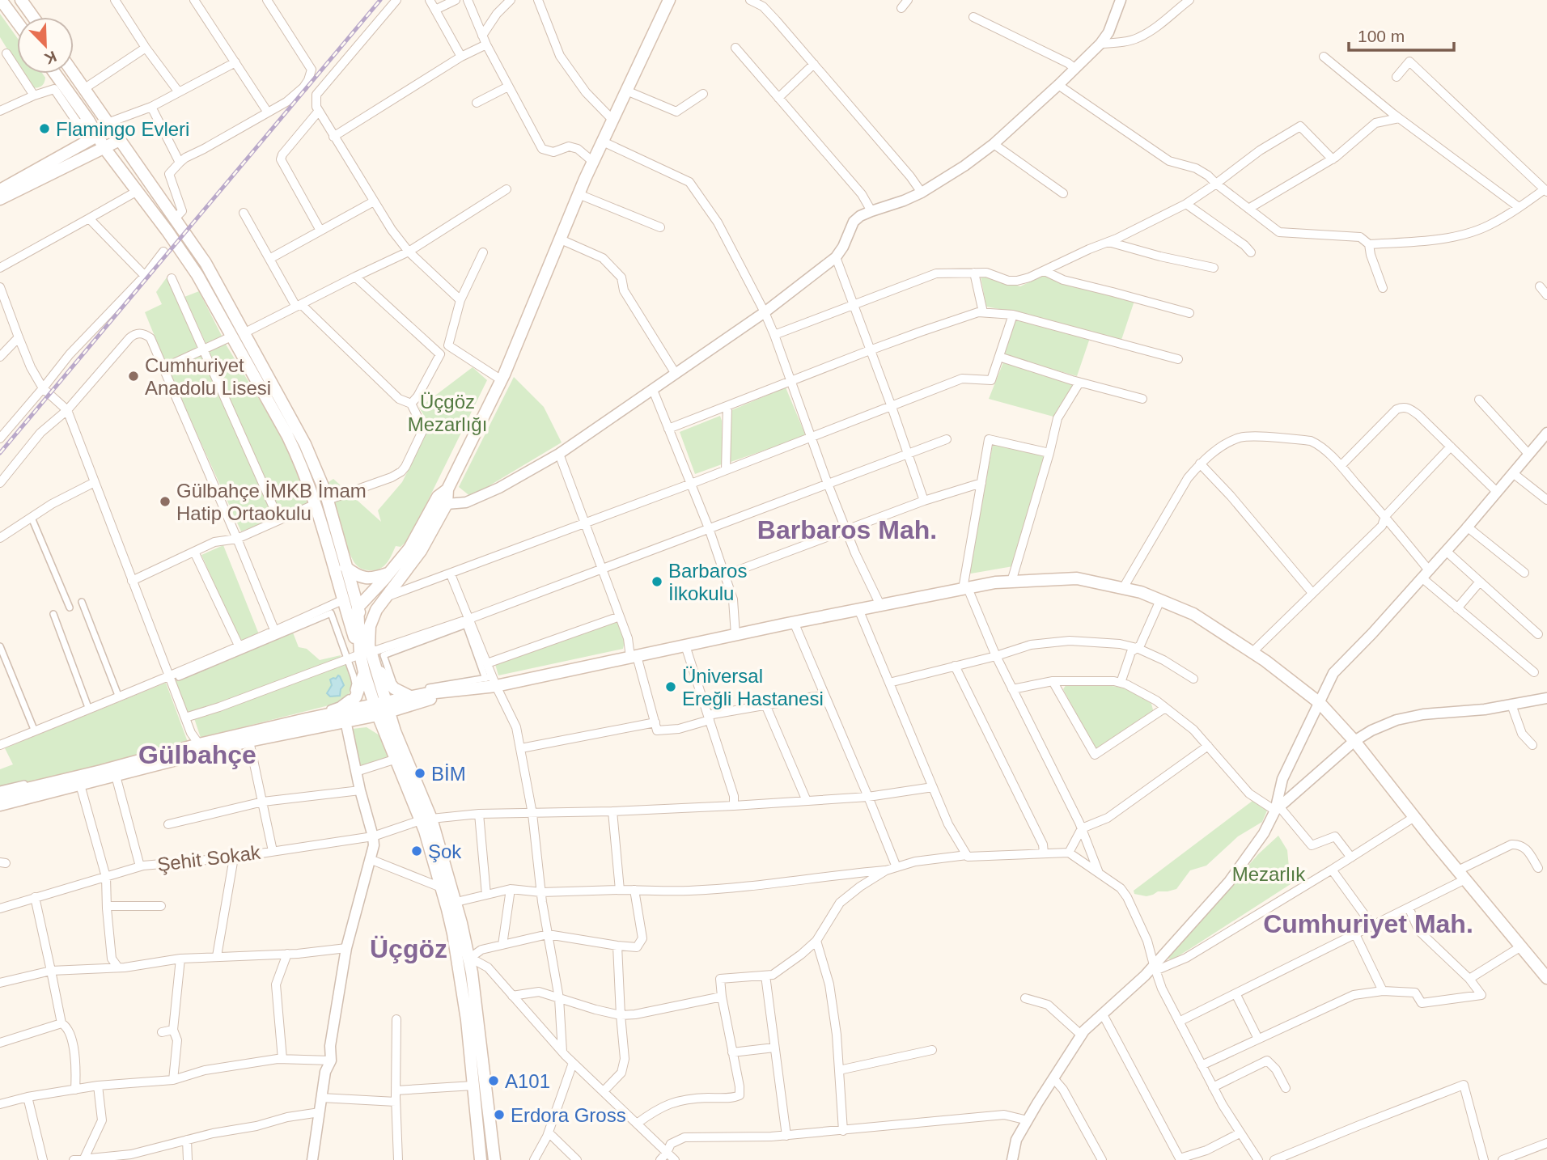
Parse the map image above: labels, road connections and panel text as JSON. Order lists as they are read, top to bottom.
{
  "streets": {
    "street": ["Şehit Sokak"]
  },
  "districts": [
    "Barbaros Mah.",
    "Gülbahçe",
    "Cumhuriyet Mah.",
    "Üçgöz"
  ],
  "parks": ["Üçgöz Mezarlığı", "Mezarlık"],
  "places": [
    "Flamingo Evleri",
    "Cumhuriyet Anadolu Lisesi",
    "Gülbahçe İMKB İmam Hatip Ortaokulu",
    "Barbaros İlkokulu",
    "Üniversal Ereğli Hastanesi",
    "BİM",
    "Şok",
    "A101",
    "Erdora Gross"
  ],
  "scale_bar": "100 m",
  "north": "bottom right"
}
